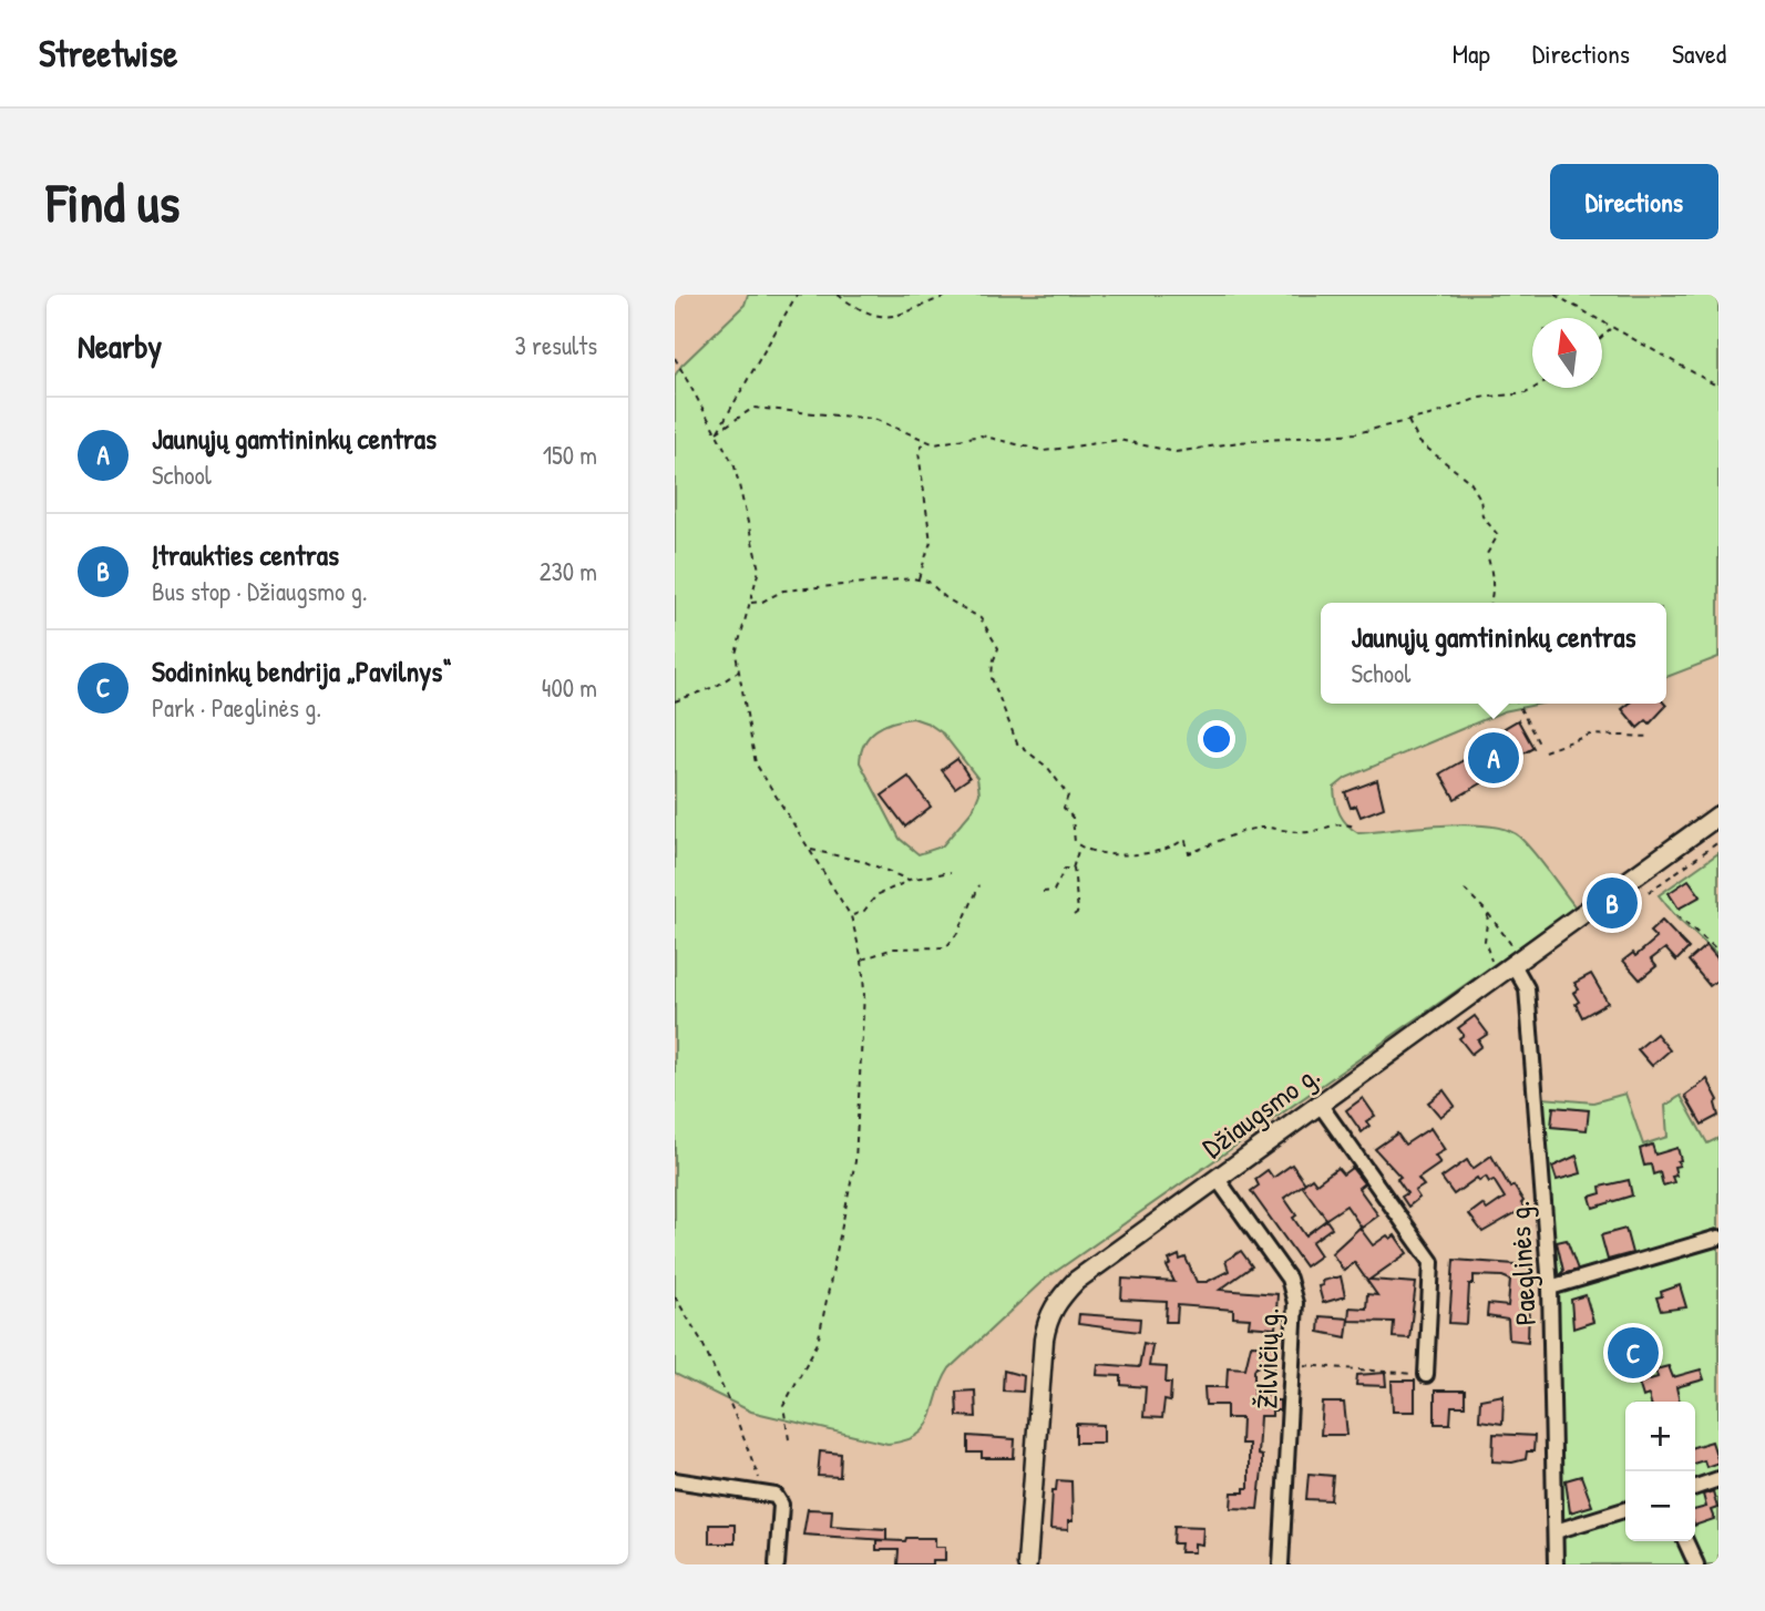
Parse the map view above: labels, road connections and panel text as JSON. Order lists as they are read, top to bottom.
{
  "streets": {
    "street": ["Džiaugsmo g.", "Paeglinės g.", "Žilvičių g."]
  },
  "crossings": [
    ["Džiaugsmo g.", "Paeglinės g."],
    ["Džiaugsmo g.", "Žilvičių g."]
  ],
  "north": "top",
  "page": {
    "header": "Streetwise",
    "nav": ["Map", "Directions", "Saved"],
    "buttons": "Directions",
    "title": "Find us",
    "heading": ["Nearby", "3 results"],
    "list": [
      {
        "mark": "A",
        "name": "Jaunųjų gamtininkų centras",
        "note": "School",
        "value": "150 m"
      },
      {
        "mark": "B",
        "name": "Įtraukties centras",
        "note": "Bus stop · Džiaugsmo g.",
        "value": "230 m"
      },
      {
        "mark": "C",
        "name": "Sodininkų bendrija „Pavilnys“",
        "note": "Park · Paeglinės g.",
        "value": "400 m"
      }
    ],
    "popup": ["Jaunųjų gamtininkų centras", "School"],
    "pins": ["A", "B", "C"],
    "map_buttons": ["+", "−"]
  }
}
